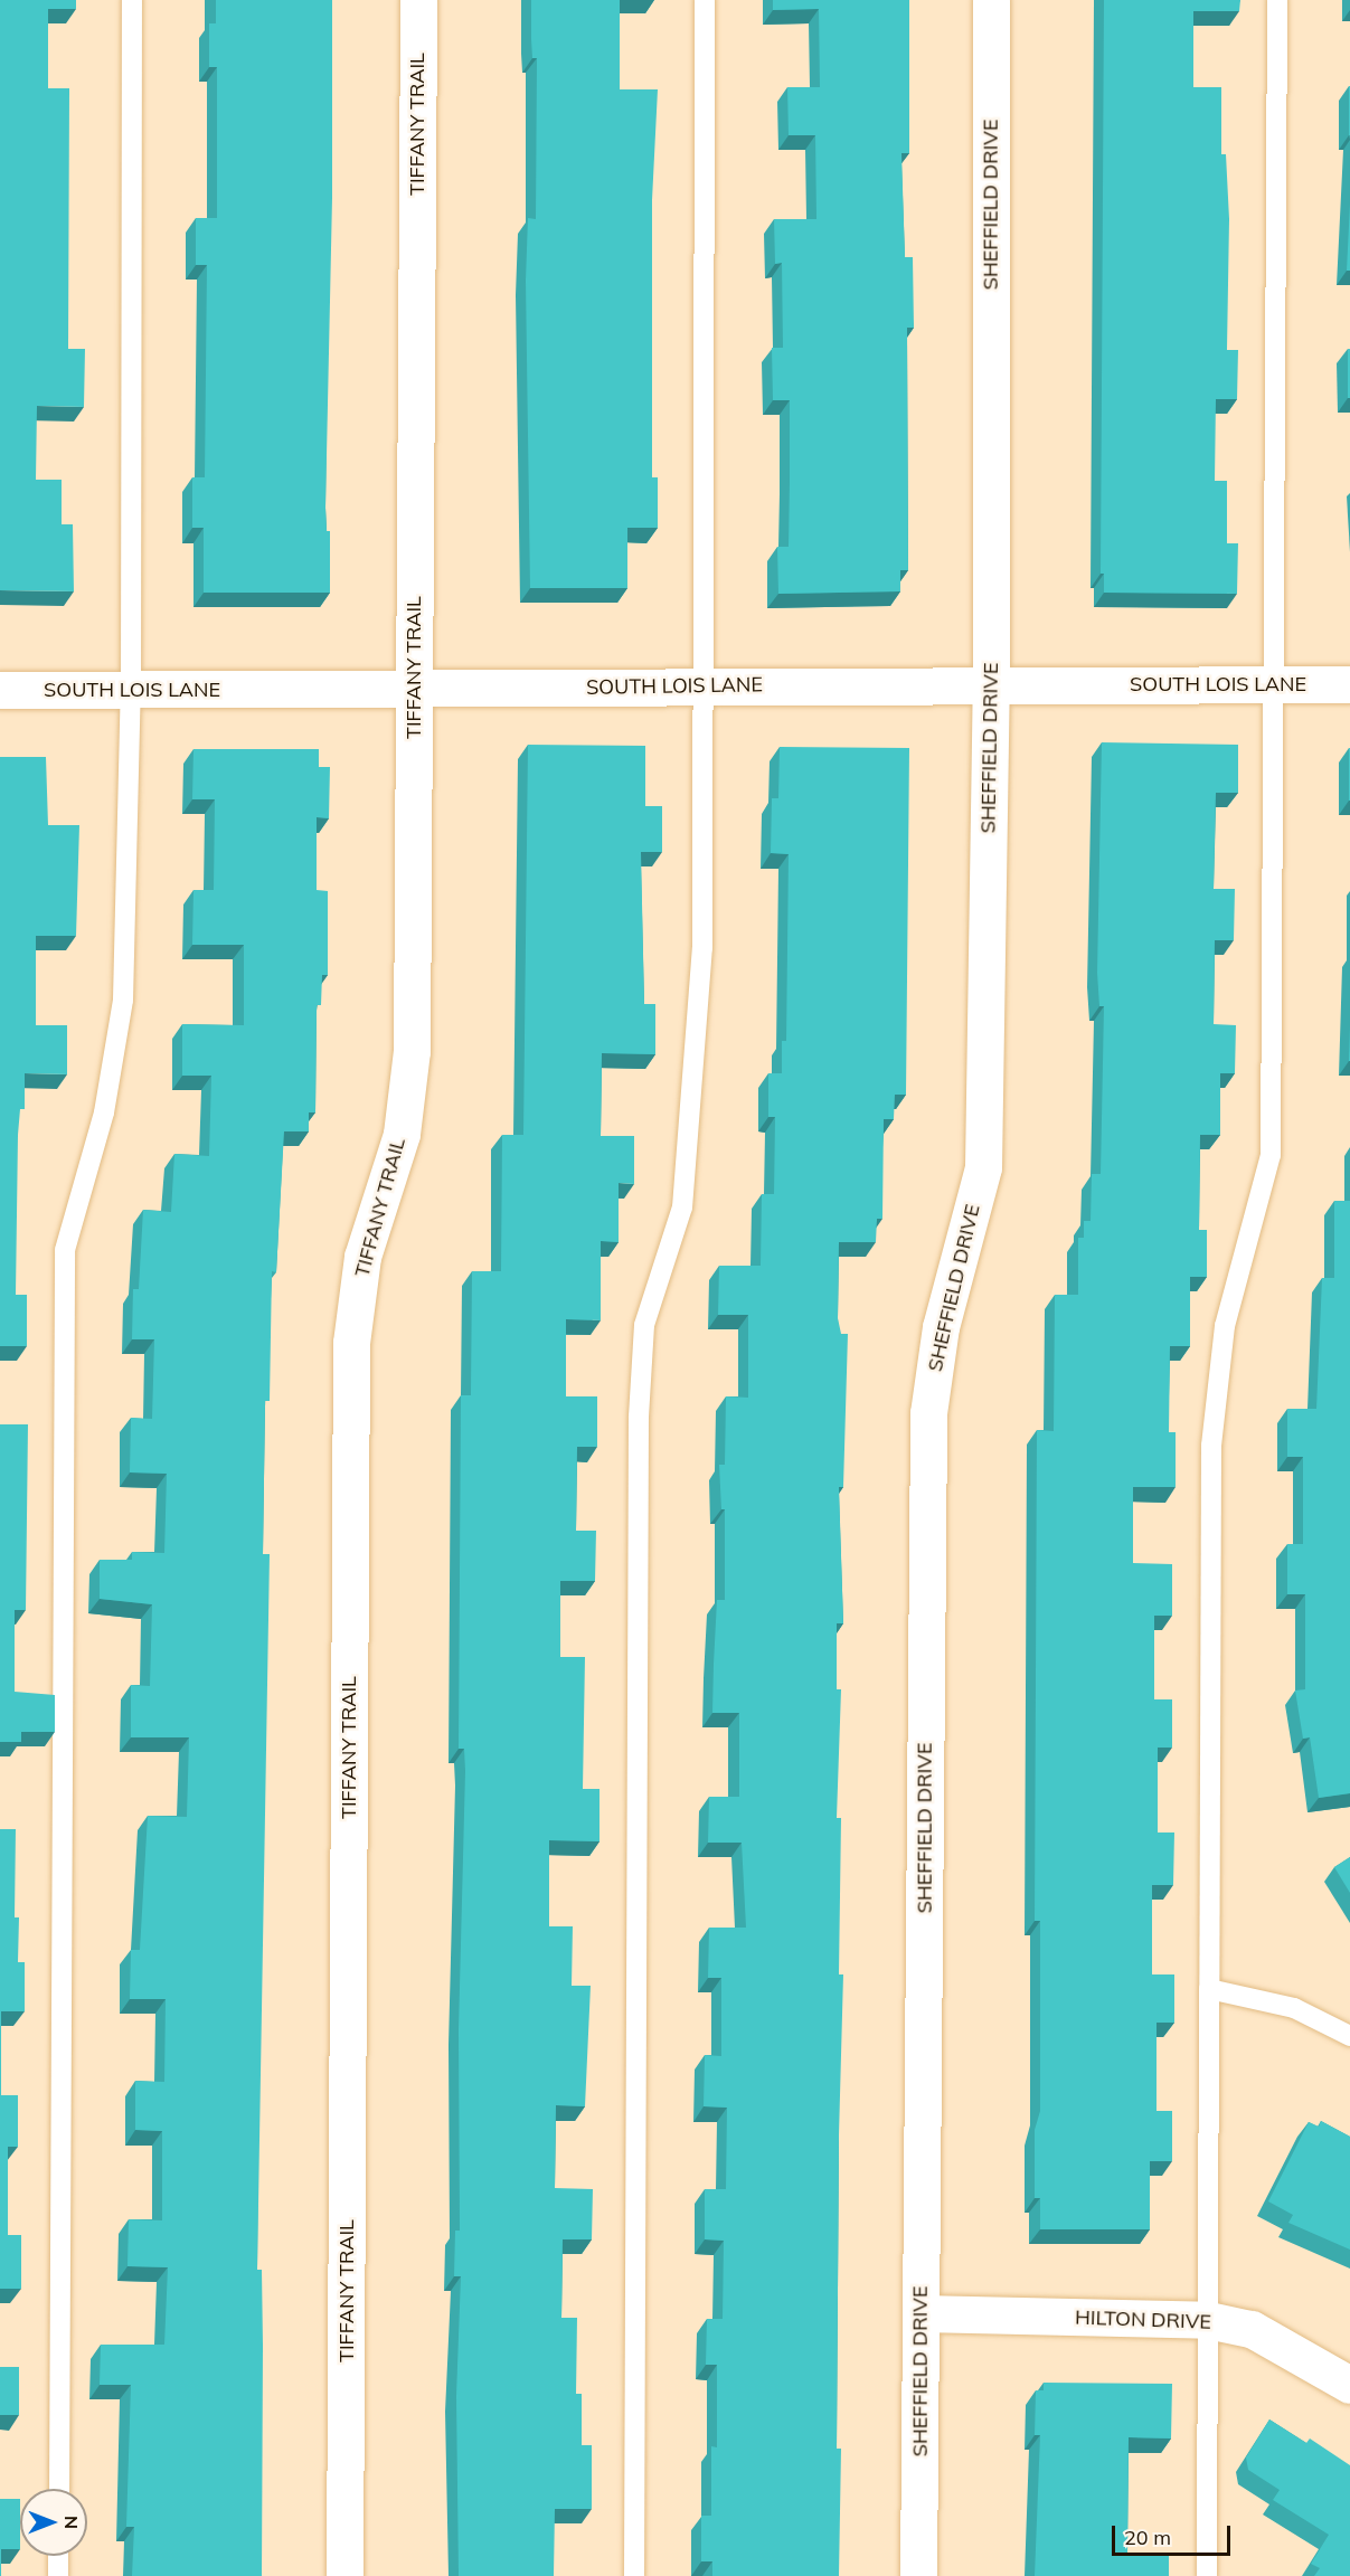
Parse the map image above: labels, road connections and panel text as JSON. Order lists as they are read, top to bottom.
{
  "streets": {
    "street": [
      "TIFFANY TRAIL",
      "SHEFFIELD DRIVE",
      "SOUTH LOIS LANE",
      "HILTON DRIVE"
    ]
  },
  "crossings": [
    ["TIFFANY TRAIL", "SOUTH LOIS LANE"],
    ["SHEFFIELD DRIVE", "SOUTH LOIS LANE"],
    ["SHEFFIELD DRIVE", "HILTON DRIVE"]
  ],
  "scale_bar": "20 m",
  "north": "right"
}
